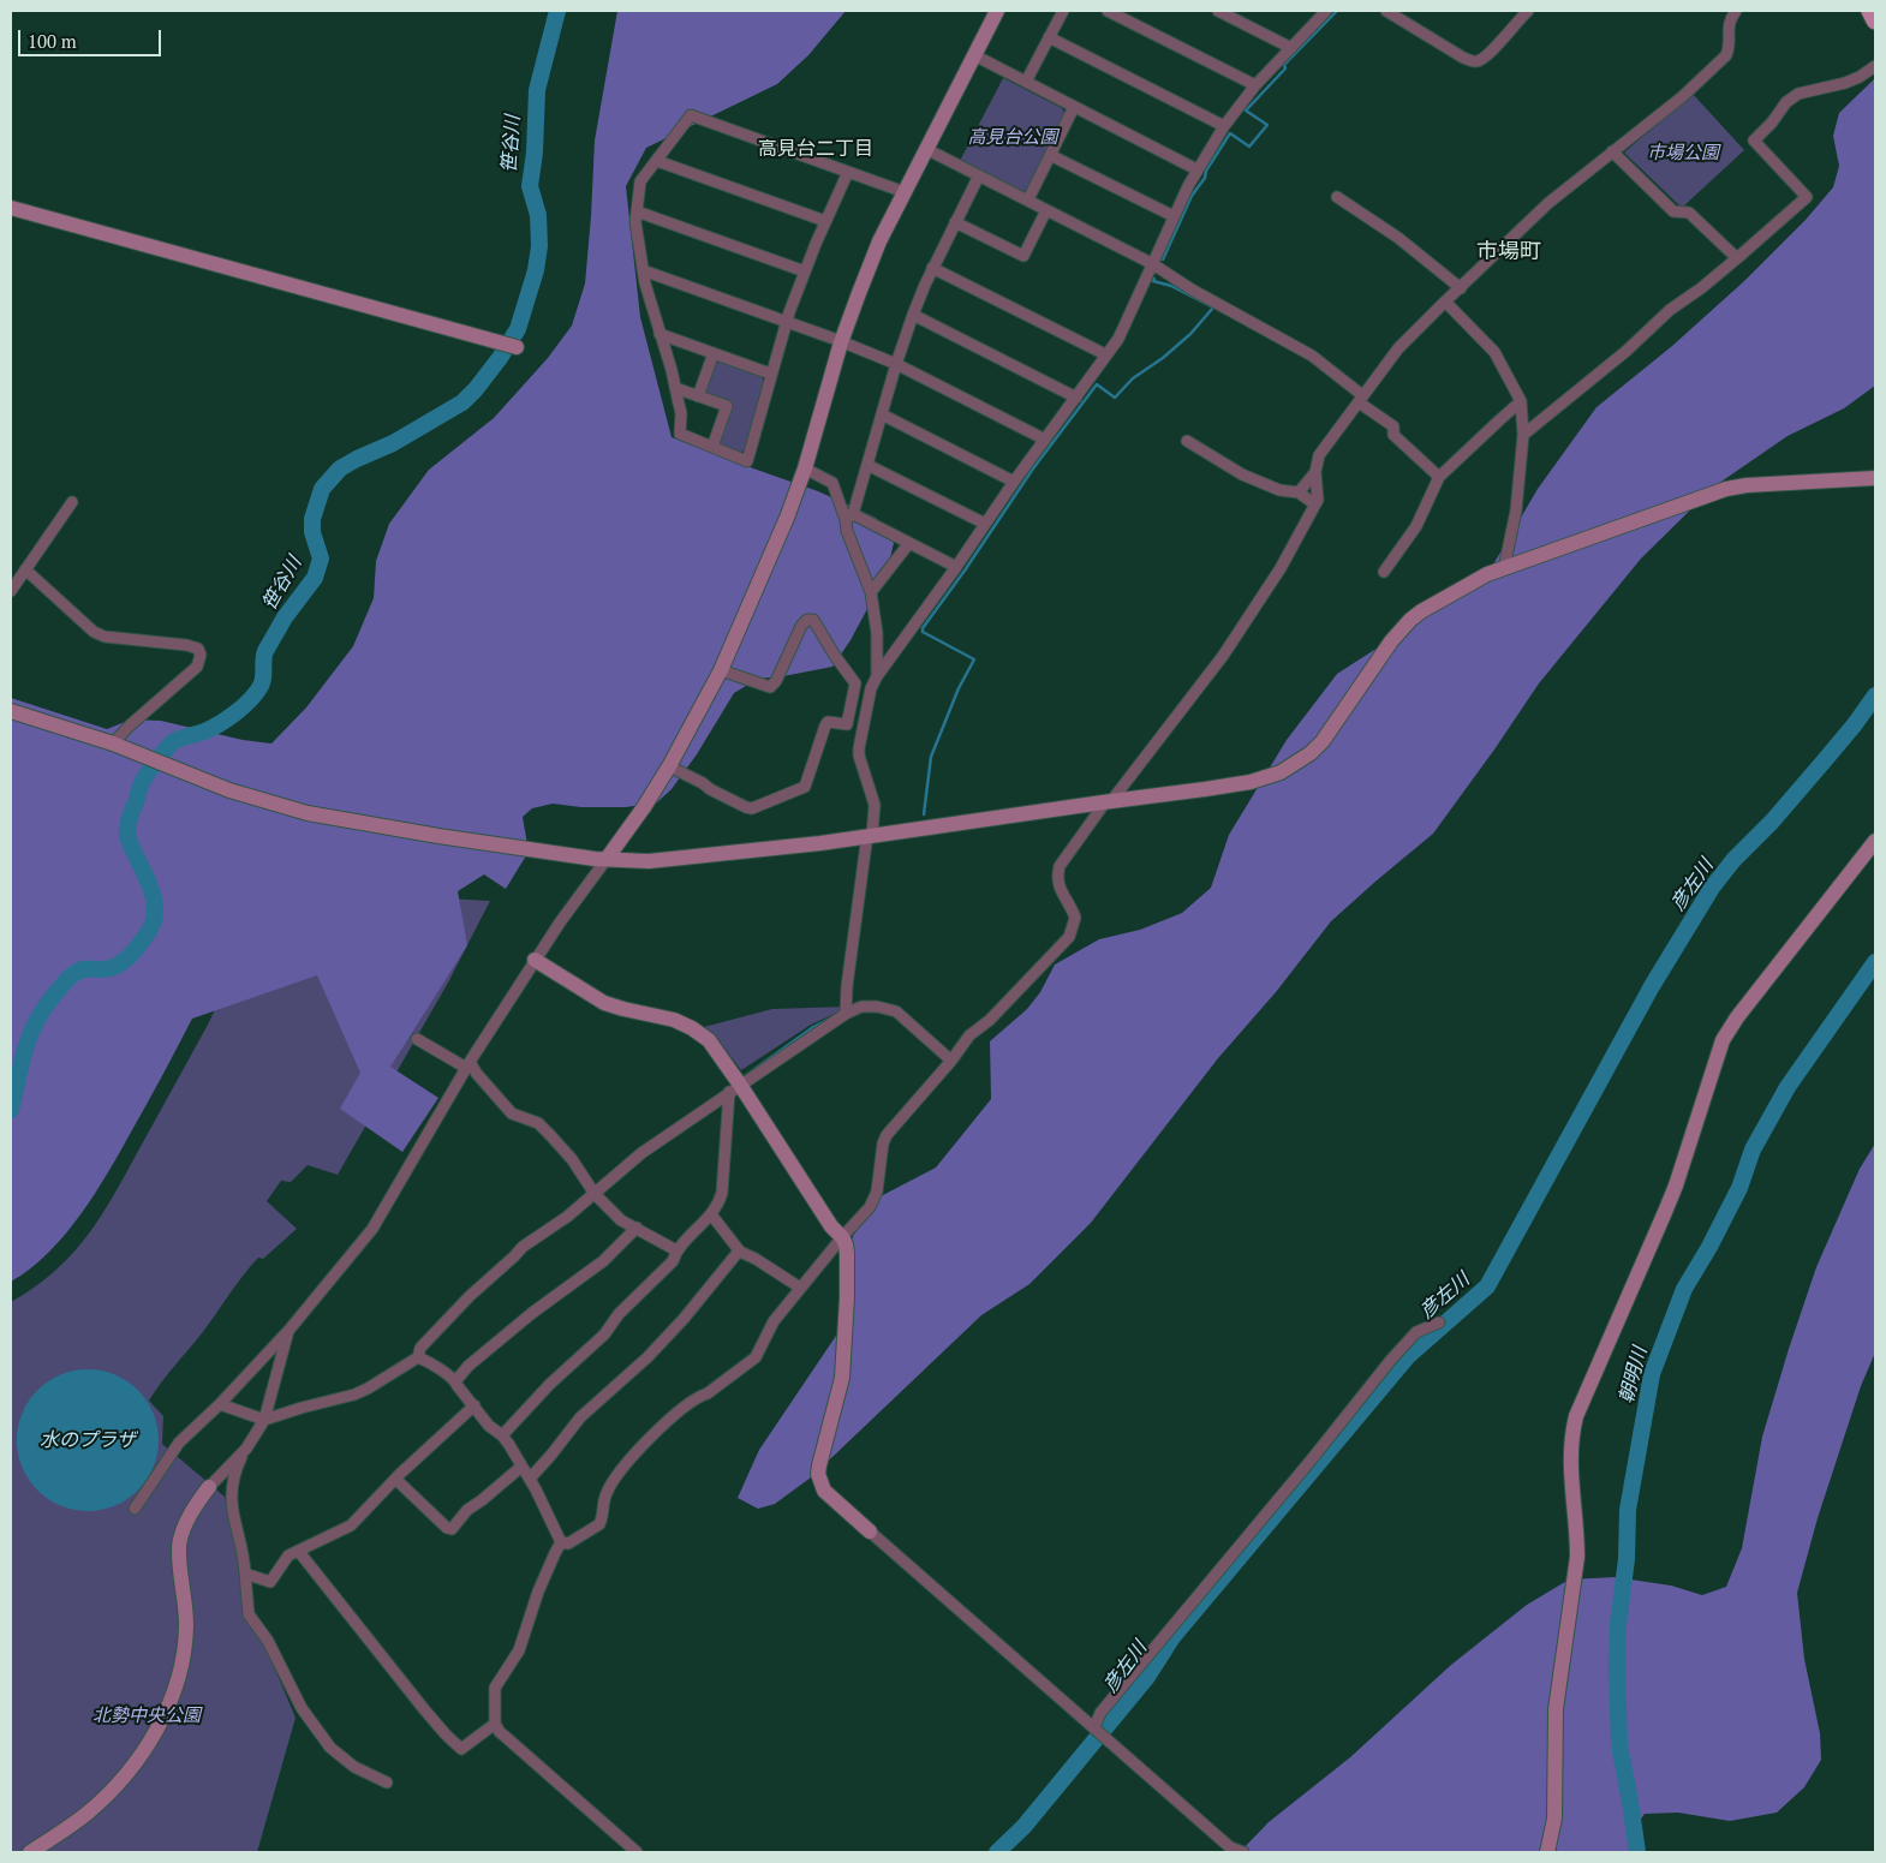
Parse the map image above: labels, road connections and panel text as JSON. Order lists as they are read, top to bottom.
{
  "districts": ["高見台二丁目", "市場町"],
  "water": [
    "笹谷川",
    "彦左川",
    "朝明川",
    "水のプラザ"
  ],
  "parks": ["高見台公園", "市場公園", "北勢中央公園"],
  "scale_bar": "100 m"
}
